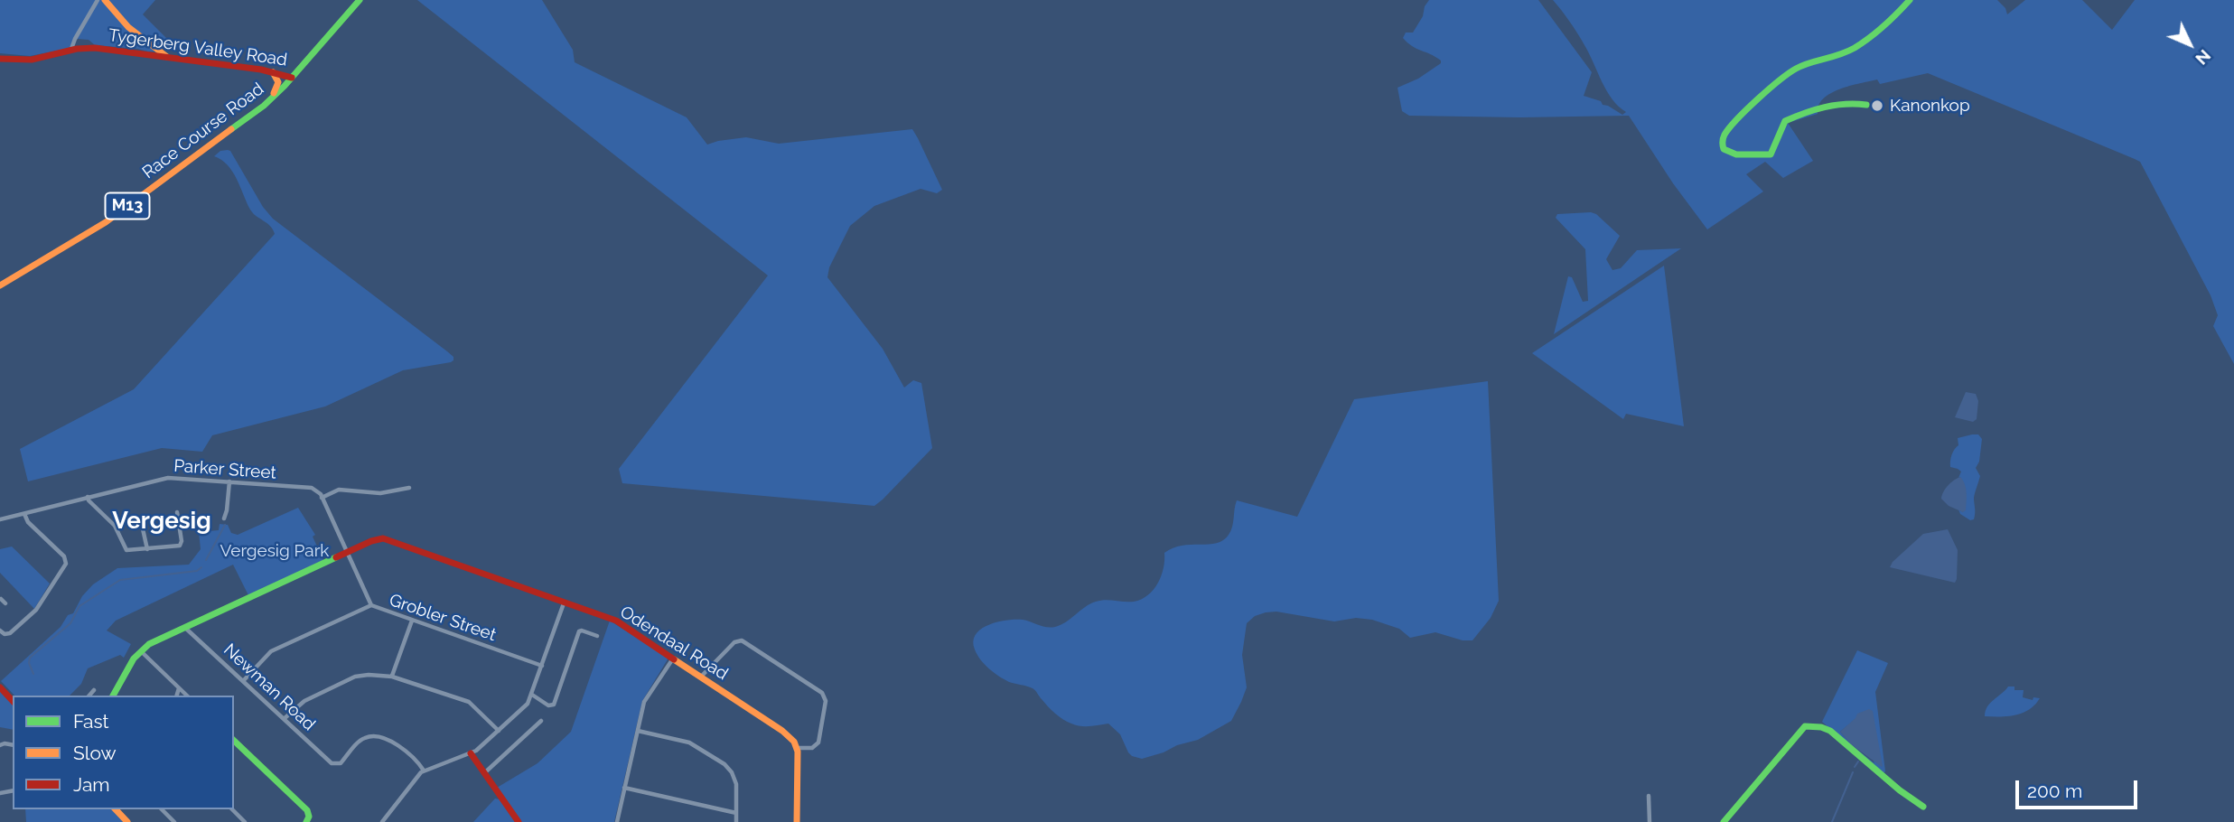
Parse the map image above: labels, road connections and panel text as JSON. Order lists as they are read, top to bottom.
{
  "streets": {
    "street": [
      "Tygerberg Valley Road",
      "Race Course Road",
      "M13",
      "Parker Street",
      "Grobler Street",
      "Odendaal Road",
      "Newman Road"
    ]
  },
  "crossings": [
    ["Tygerberg Valley Road", "Race Course Road"],
    ["Grobler Street", "Newman Road"]
  ],
  "districts": ["Vergesig"],
  "parks": ["Vergesig Park"],
  "places": ["Kanonkop"],
  "legend": ["Fast", "Slow", "Jam"],
  "scale_bar": "200 m",
  "north": "bottom right"
}
